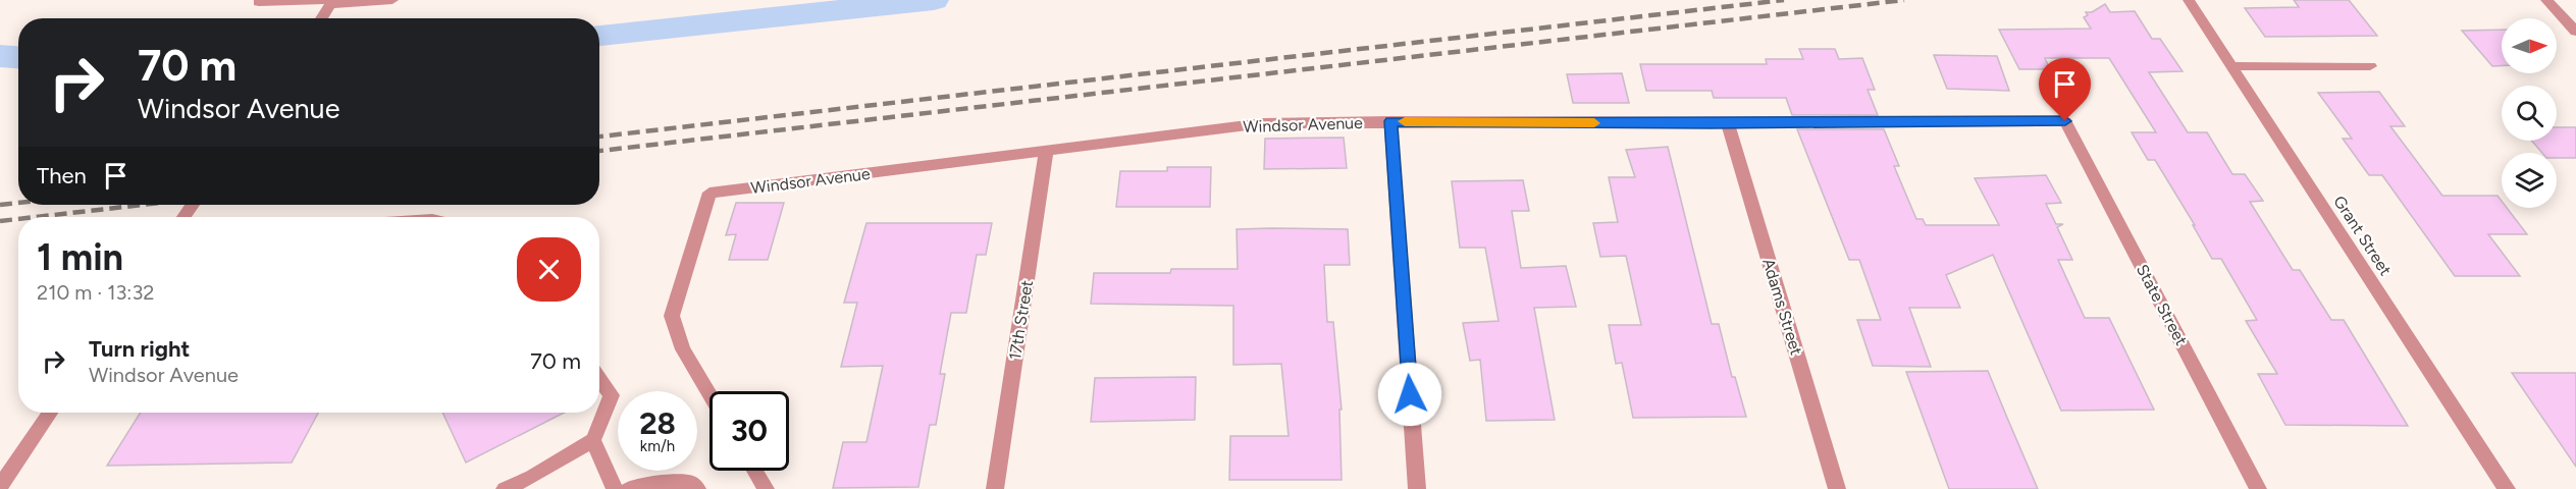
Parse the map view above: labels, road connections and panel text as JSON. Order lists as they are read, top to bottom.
{
  "streets": {
    "street": [
      "Windsor Avenue",
      "Grant Street",
      "State Street",
      "Adams Street",
      "17th Street"
    ]
  },
  "crossings": [
    ["Windsor Avenue", "State Street"],
    ["Windsor Avenue", "Adams Street"],
    ["Windsor Avenue", "17th Street"]
  ],
  "north": "right",
  "page": {
    "turn": ["70 m", "Windsor Avenue"],
    "then": "Then",
    "heading": ["1 min", "210 m · 13:32"],
    "list": [
      {
        "name": "Turn right",
        "note": "Windsor Avenue",
        "value": "70 m"
      }
    ],
    "speed": "28 km/h",
    "limit": "30"
  }
}
